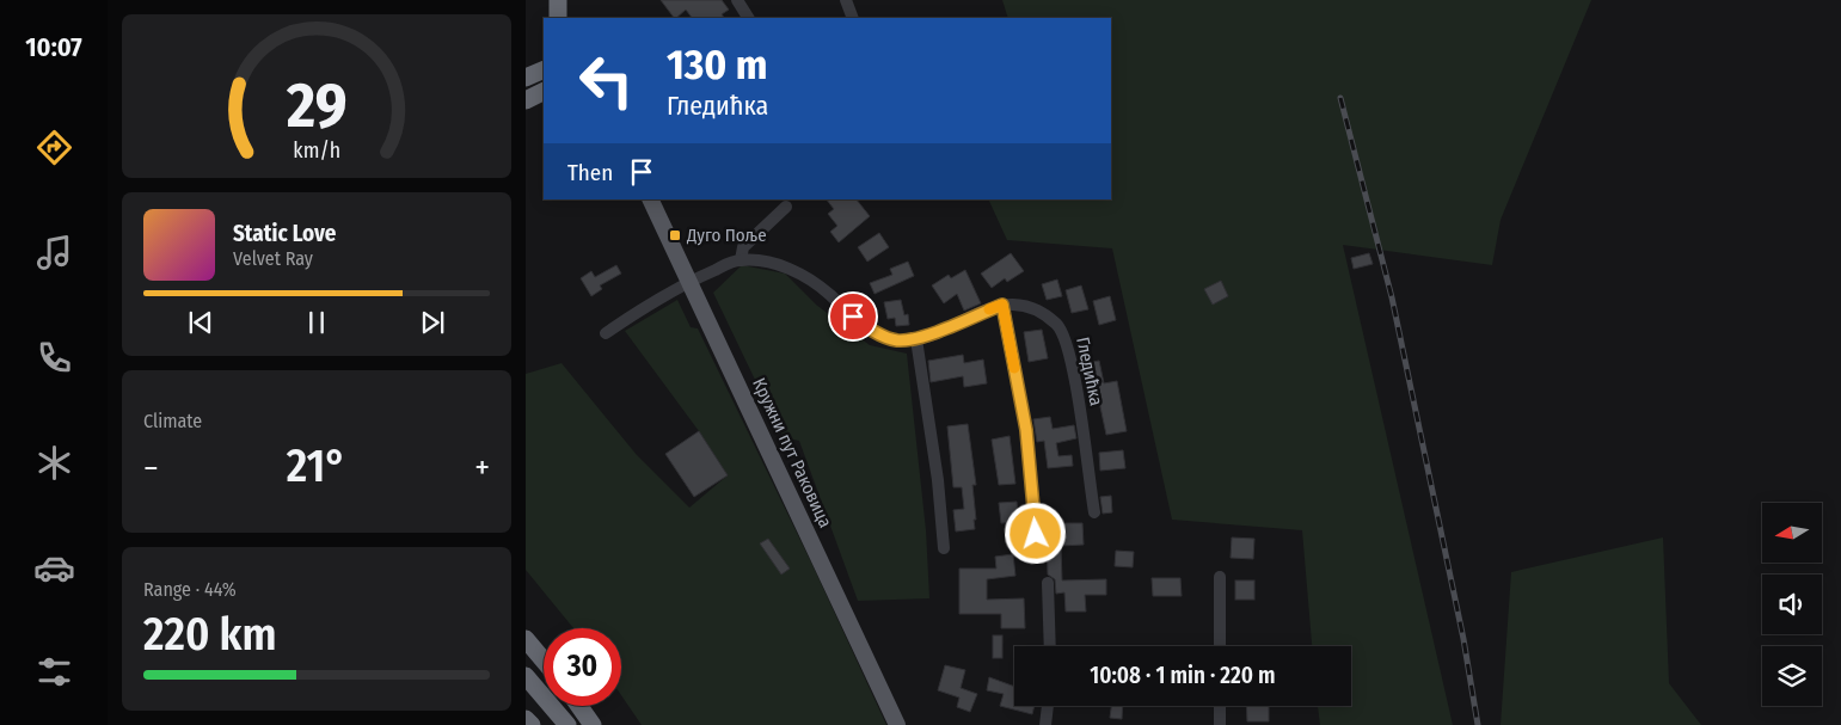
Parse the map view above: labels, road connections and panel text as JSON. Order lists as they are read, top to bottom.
{
  "streets": {
    "main road": ["Кружни пут Раковица"],
    "street": ["Гледићка"]
  },
  "crossings": [
    ["Гледићка", "Кружни пут Раковица"]
  ],
  "places": {
    "transit": ["Дуго Поље"]
  },
  "north": "left",
  "page": {
    "tabs": "10:07",
    "turn": ["130 m", "Гледићка"],
    "then": "Then",
    "song": ["Static Love", "Velvet Ray"],
    "tile": [
      "Climate",
      ["Range · 44%", "220 km"]
    ],
    "heat": ["−", "21°", "+"],
    "limit": "30",
    "trip": "10:08 · 1 min · 220 m",
    "gauge": ["29", "km/h"]
  }
}
